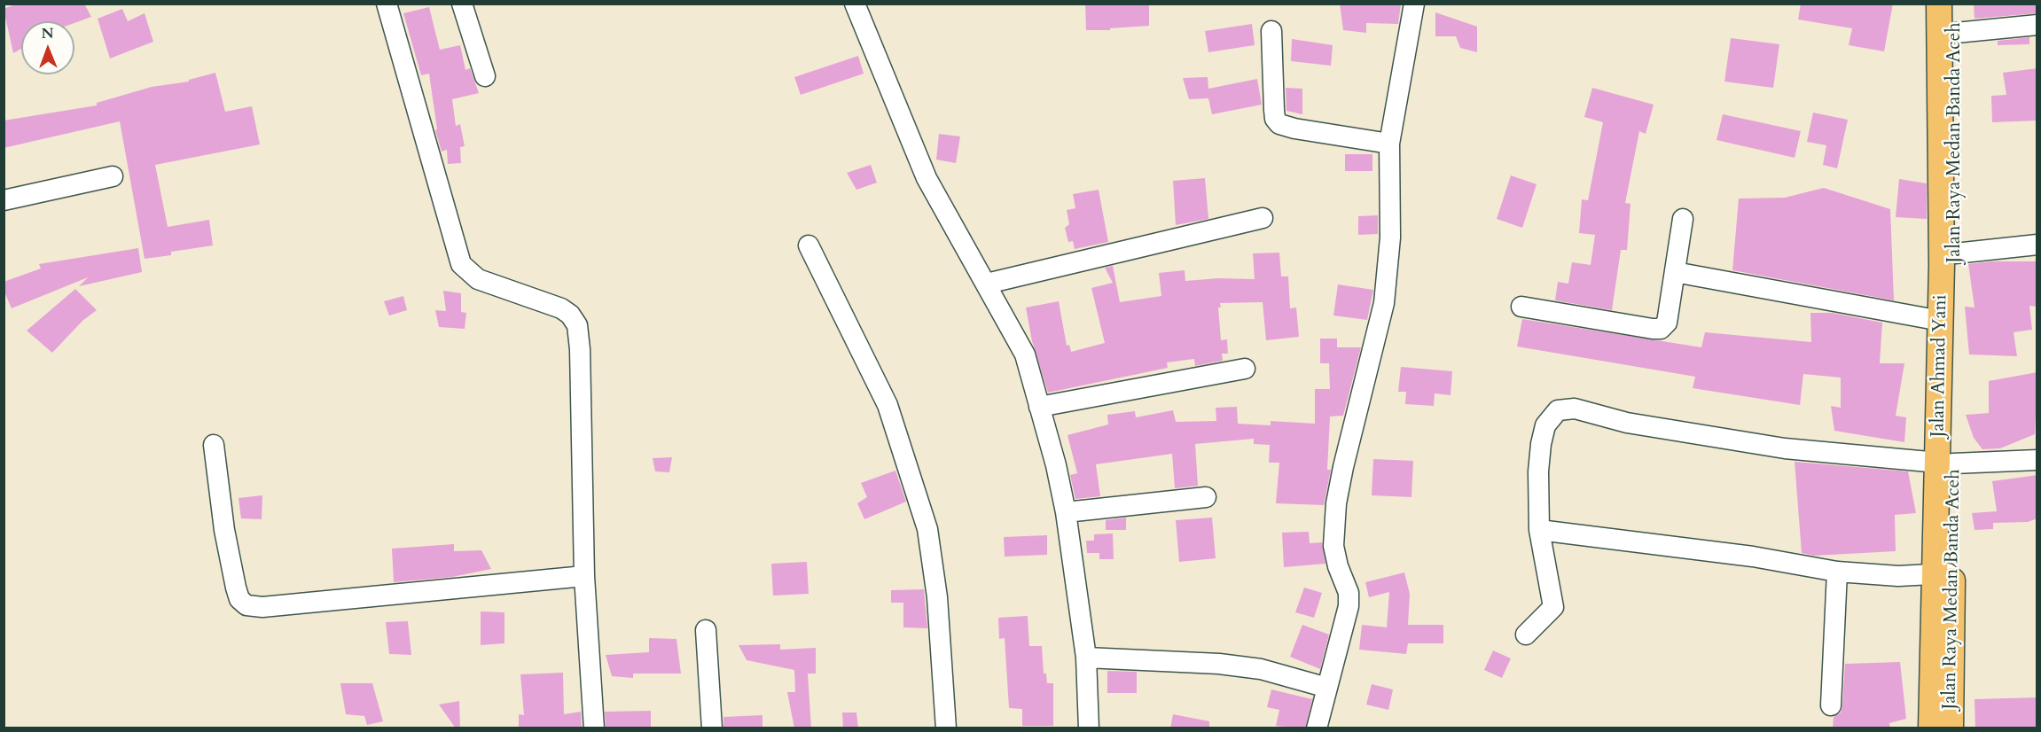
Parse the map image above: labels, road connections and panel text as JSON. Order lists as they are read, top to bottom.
{
  "streets": {
    "main road": ["Jalan Raya Medan Banda Aceh", "Jalan Ahmad Yani"]
  },
  "crossings": [
    ["Jalan Raya Medan Banda Aceh", "Jalan Ahmad Yani"]
  ],
  "north": "top"
}
